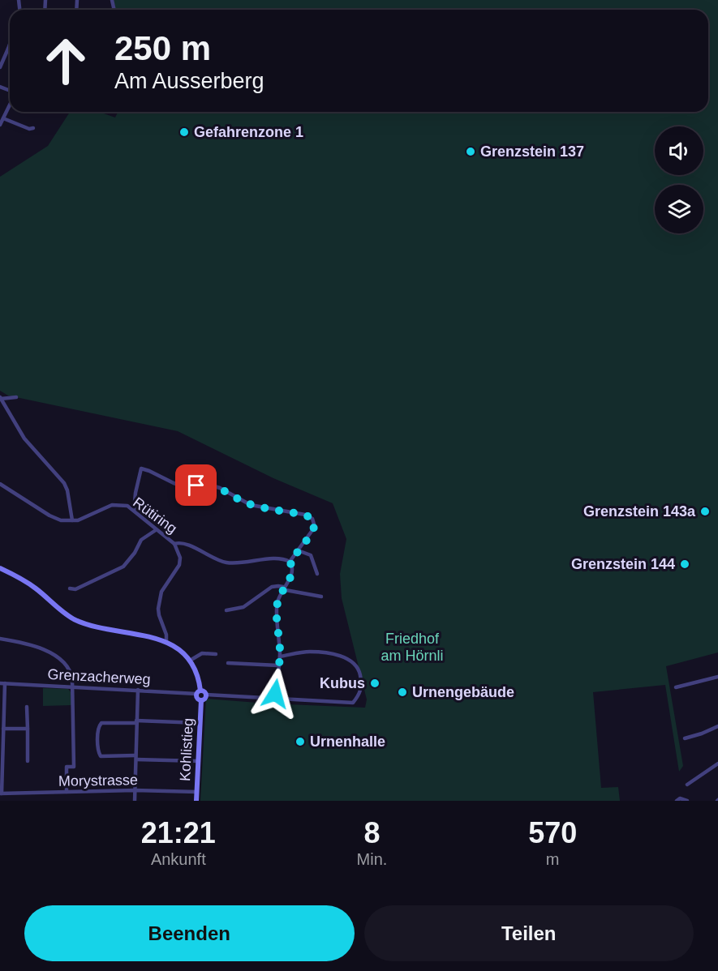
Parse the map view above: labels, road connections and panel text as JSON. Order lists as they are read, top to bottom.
{
  "streets": {
    "street": [
      "Rütiring",
      "Grenzacherweg",
      "Kohlistieg",
      "Morystrasse"
    ]
  },
  "crossings": [
    ["Grenzacherweg", "Kohlistieg"],
    ["Kohlistieg", "Morystrasse"]
  ],
  "parks": ["Friedhof am Hörnli"],
  "places": [
    "Gefahrenzone 1",
    "Grenzstein 137",
    "Grenzstein 143a",
    "Grenzstein 144",
    "Kubus",
    "Urnengebäude",
    "Urnenhalle"
  ],
  "page": {
    "turn": ["250 m", "Am Ausserberg"],
    "eta": [
      "21:21",
      "Ankunft",
      "8",
      "Min.",
      "570",
      "m"
    ],
    "buttons": ["Beenden", "Teilen"]
  }
}
